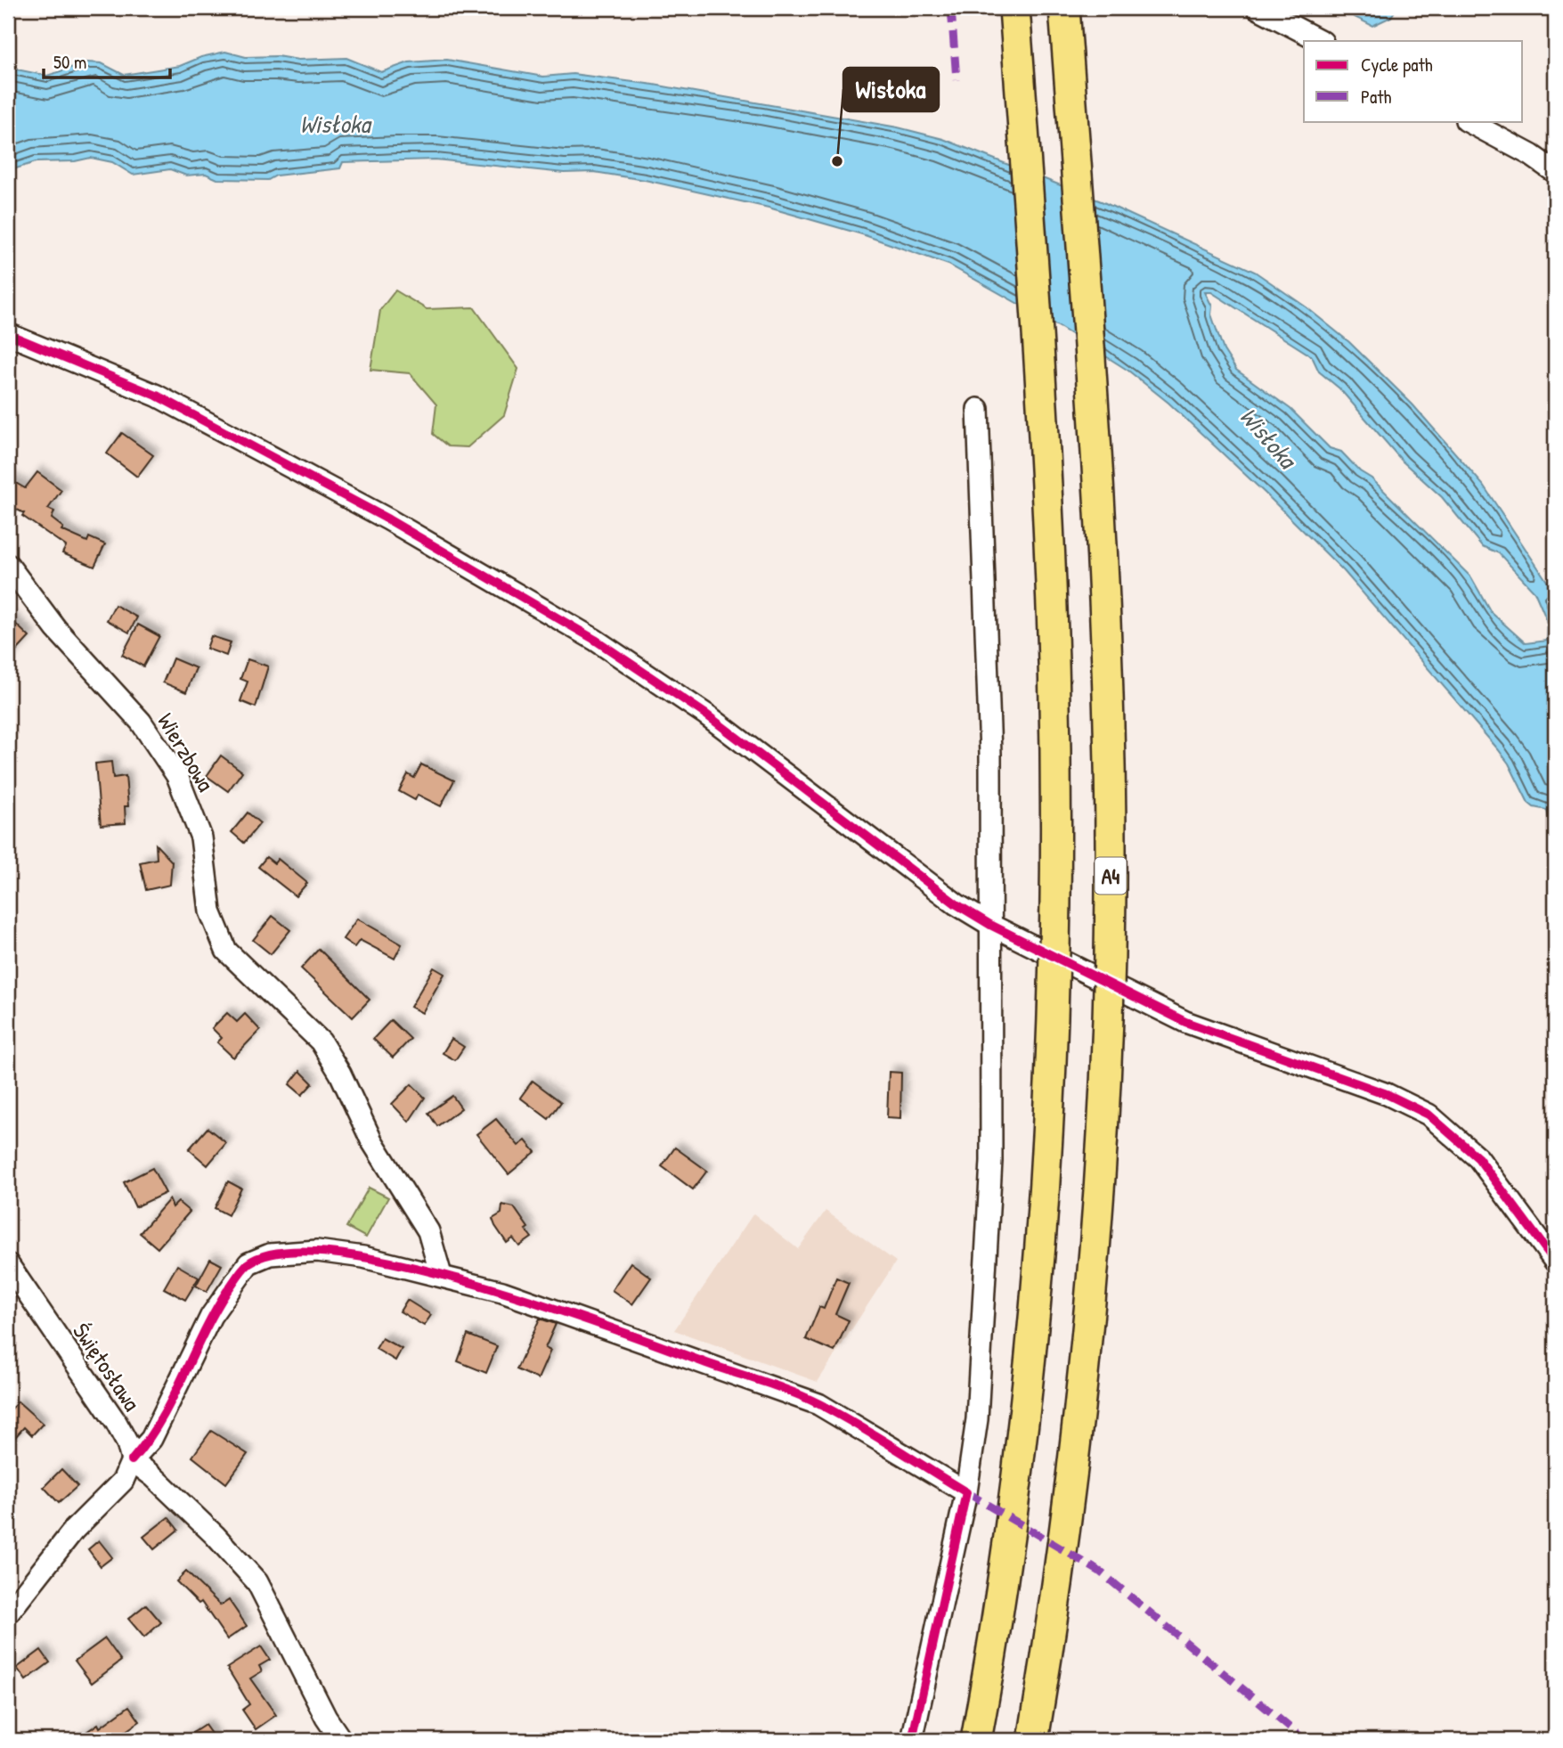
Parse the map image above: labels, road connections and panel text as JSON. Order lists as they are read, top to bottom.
{
  "streets": {
    "highway": ["A4"],
    "street": ["Wierzbowa", "Świętosława"]
  },
  "water": ["Wisłoka"],
  "places": ["Wisłoka"],
  "legend": ["Cycle path", "Path"],
  "scale_bar": "50 m"
}
